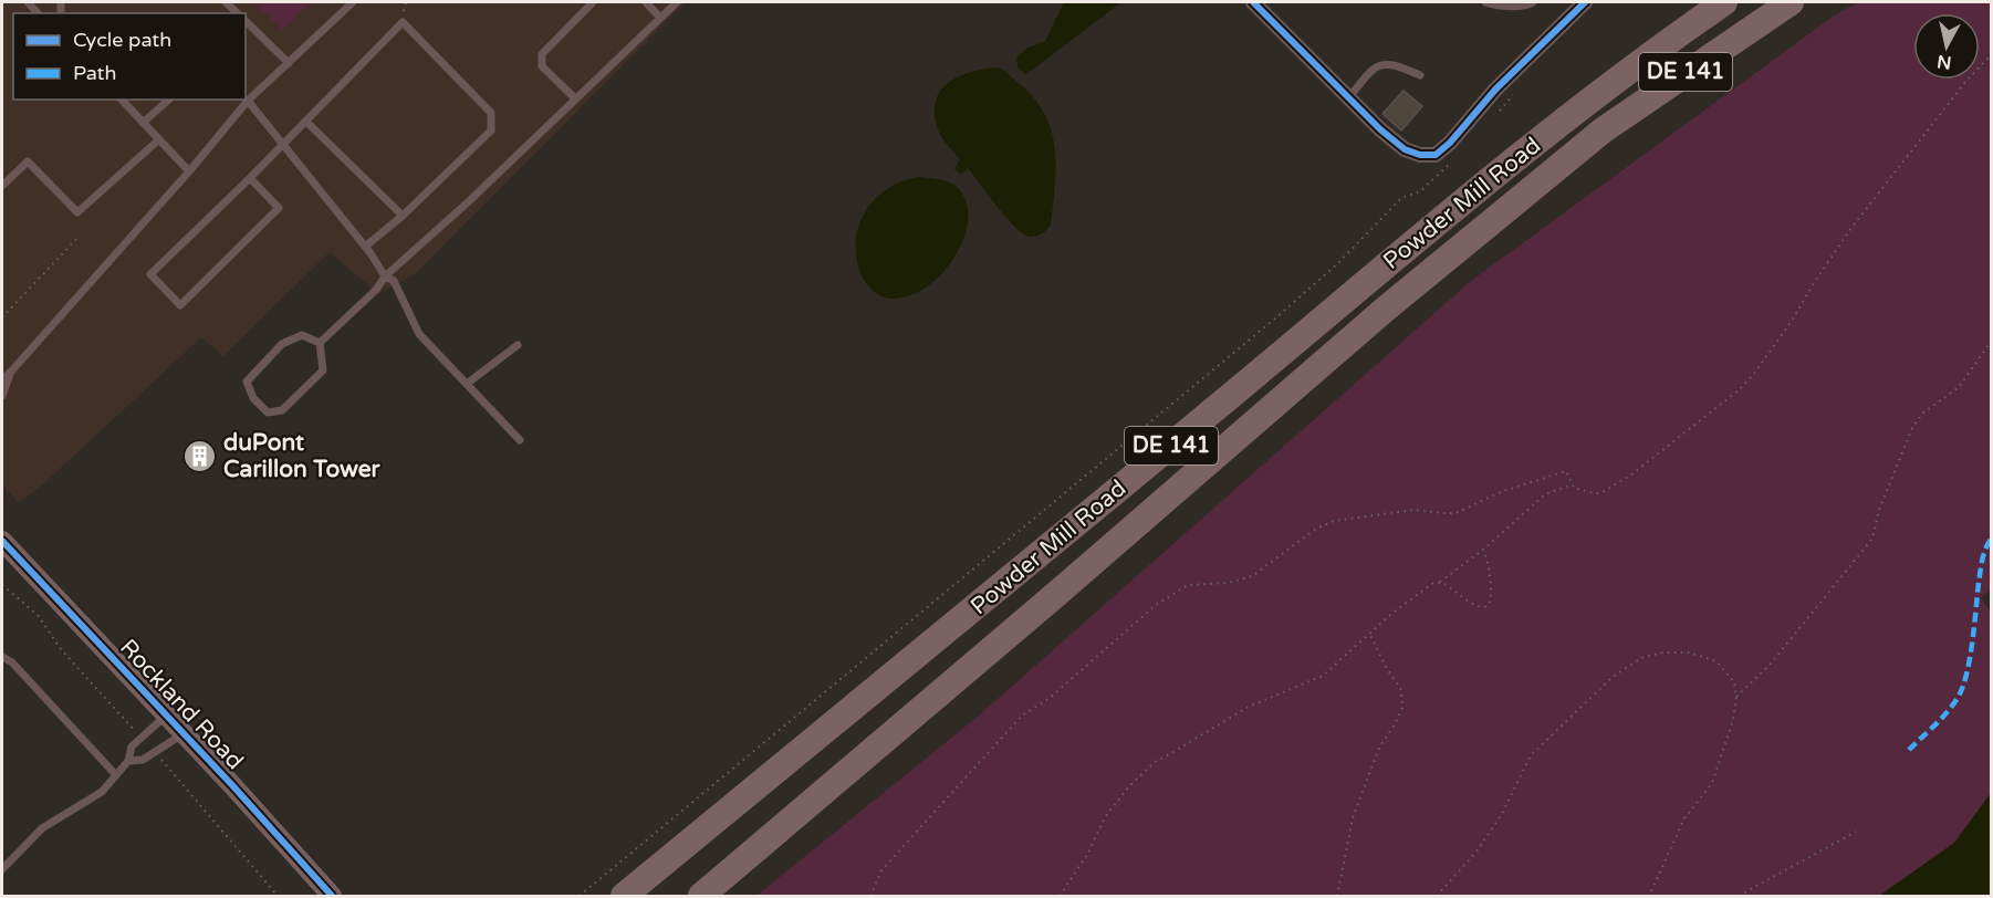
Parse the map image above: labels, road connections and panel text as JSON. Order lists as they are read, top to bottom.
{
  "streets": {
    "highway": ["DE 141", "Powder Mill Road"],
    "street": ["Rockland Road"]
  },
  "places": {
    "building": ["duPont Carillon Tower"]
  },
  "legend": ["Cycle path", "Path"],
  "north": "bottom"
}
